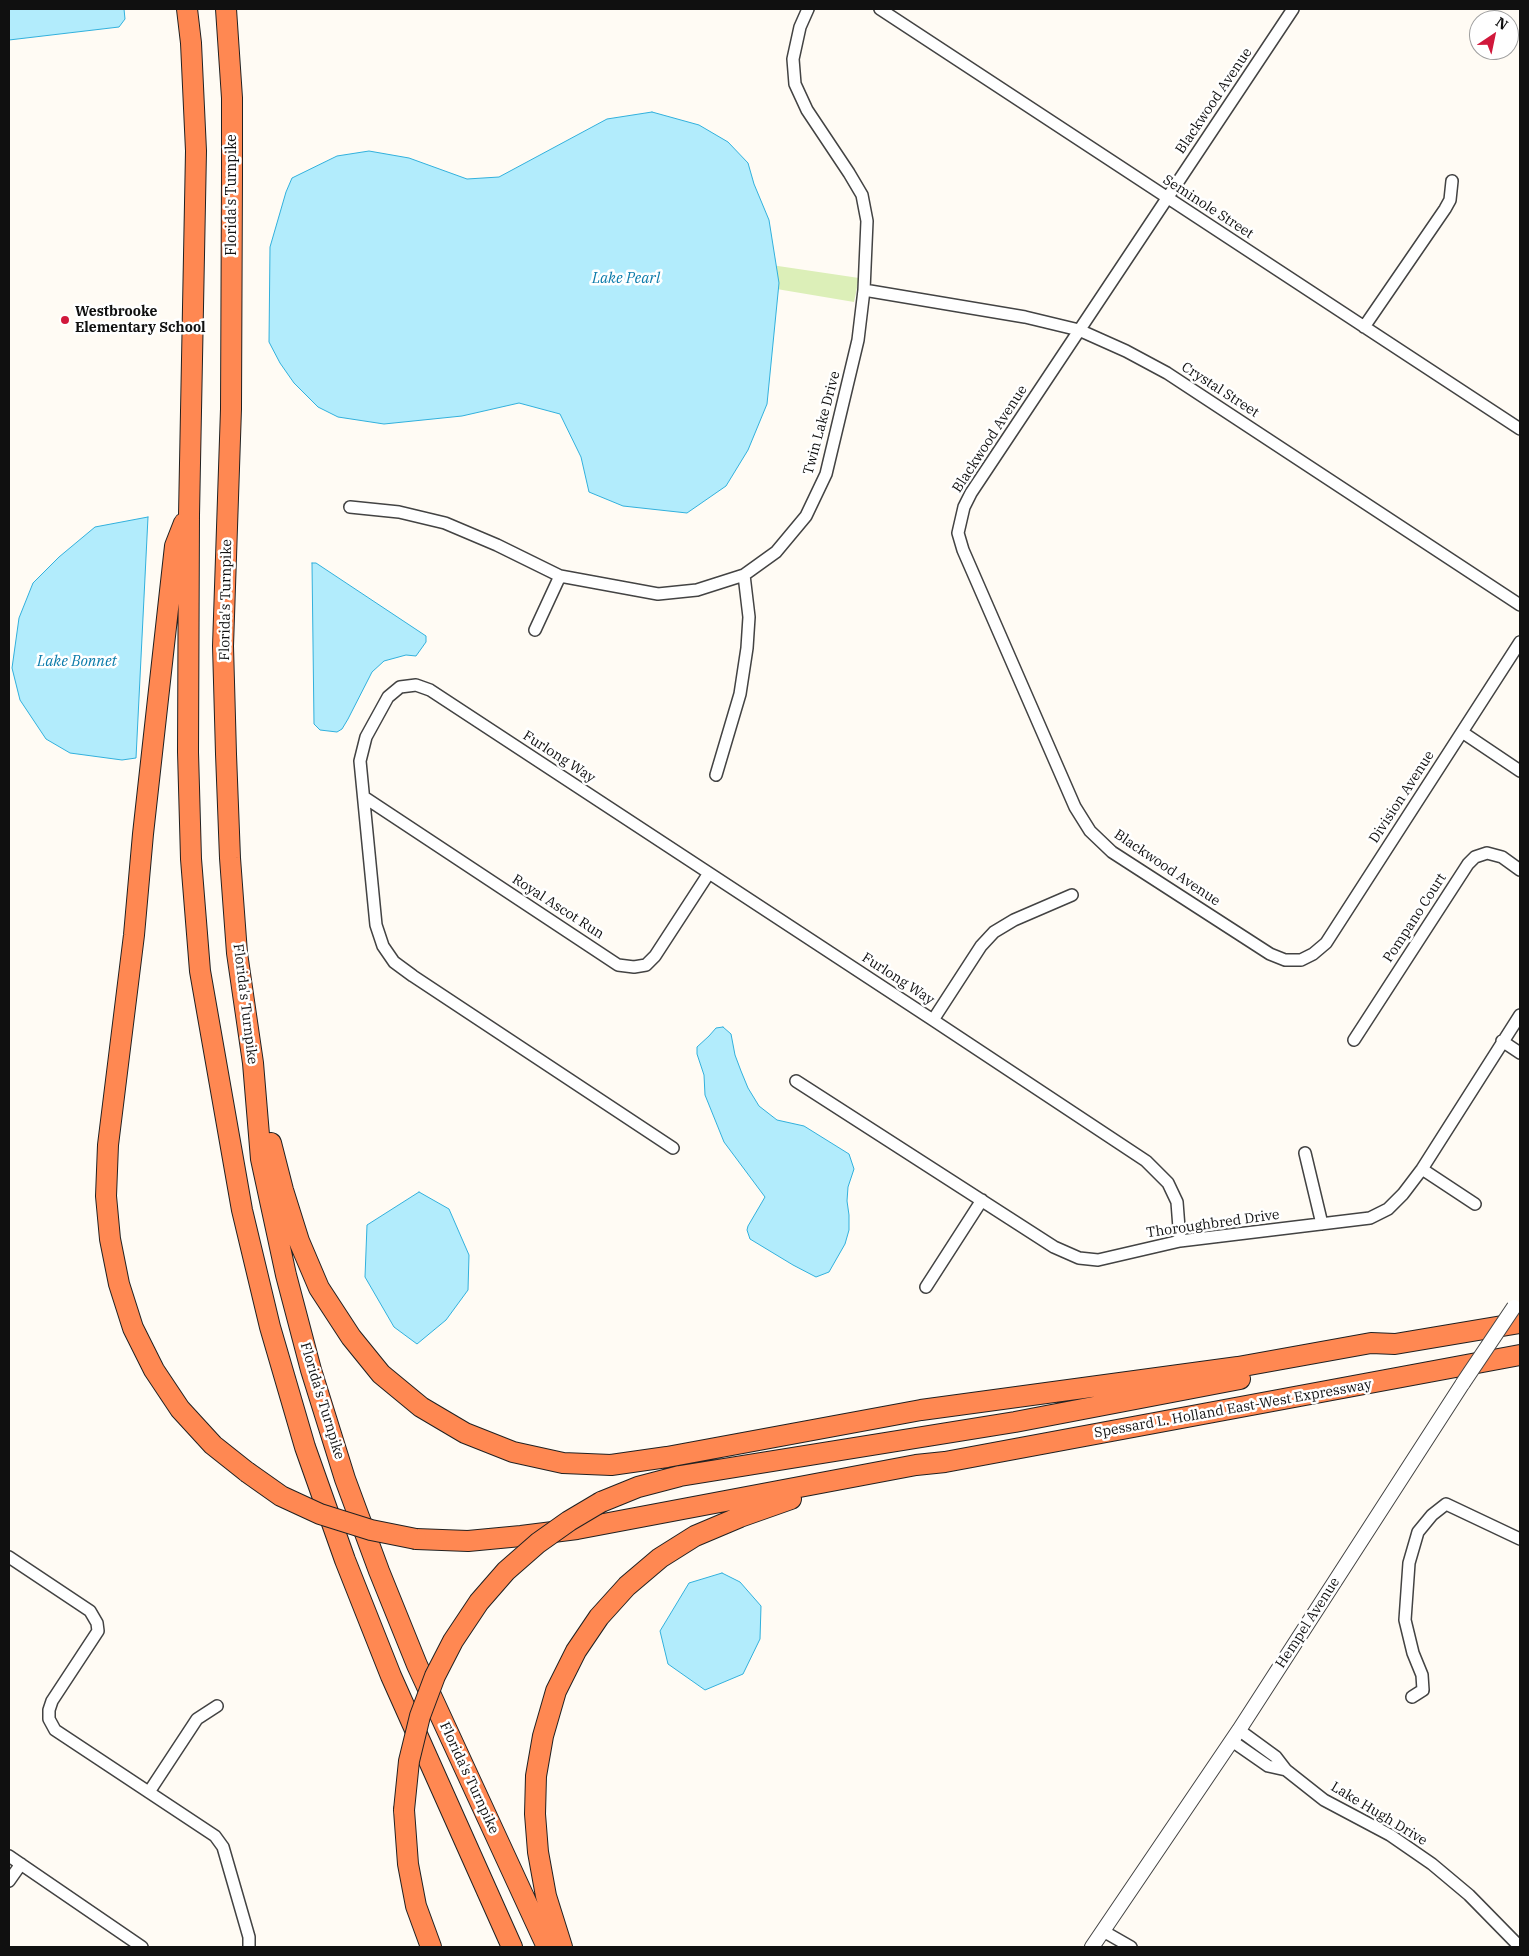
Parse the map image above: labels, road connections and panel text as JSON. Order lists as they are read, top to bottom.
{
  "streets": {
    "highway": ["Florida's Turnpike", "Spessard L. Holland East-West Expressway"],
    "street": [
      "Blackwood Avenue",
      "Seminole Street",
      "Crystal Street",
      "Twin Lake Drive",
      "Furlong Way",
      "Division Avenue",
      "Royal Ascot Run",
      "Pompano Court",
      "Thoroughbred Drive",
      "Hempel Avenue",
      "Lake Hugh Drive"
    ]
  },
  "crossings": [
    ["Blackwood Avenue", "Seminole Street"],
    ["Blackwood Avenue", "Crystal Street"],
    ["Blackwood Avenue", "Division Avenue"],
    ["Crystal Street", "Twin Lake Drive"],
    ["Furlong Way", "Royal Ascot Run"],
    ["Furlong Way", "Thoroughbred Drive"],
    ["Hempel Avenue", "Lake Hugh Drive"]
  ],
  "water": ["Lake Pearl", "Lake Bonnet"],
  "places": ["Westbrooke Elementary School"],
  "north": "top right"
}
